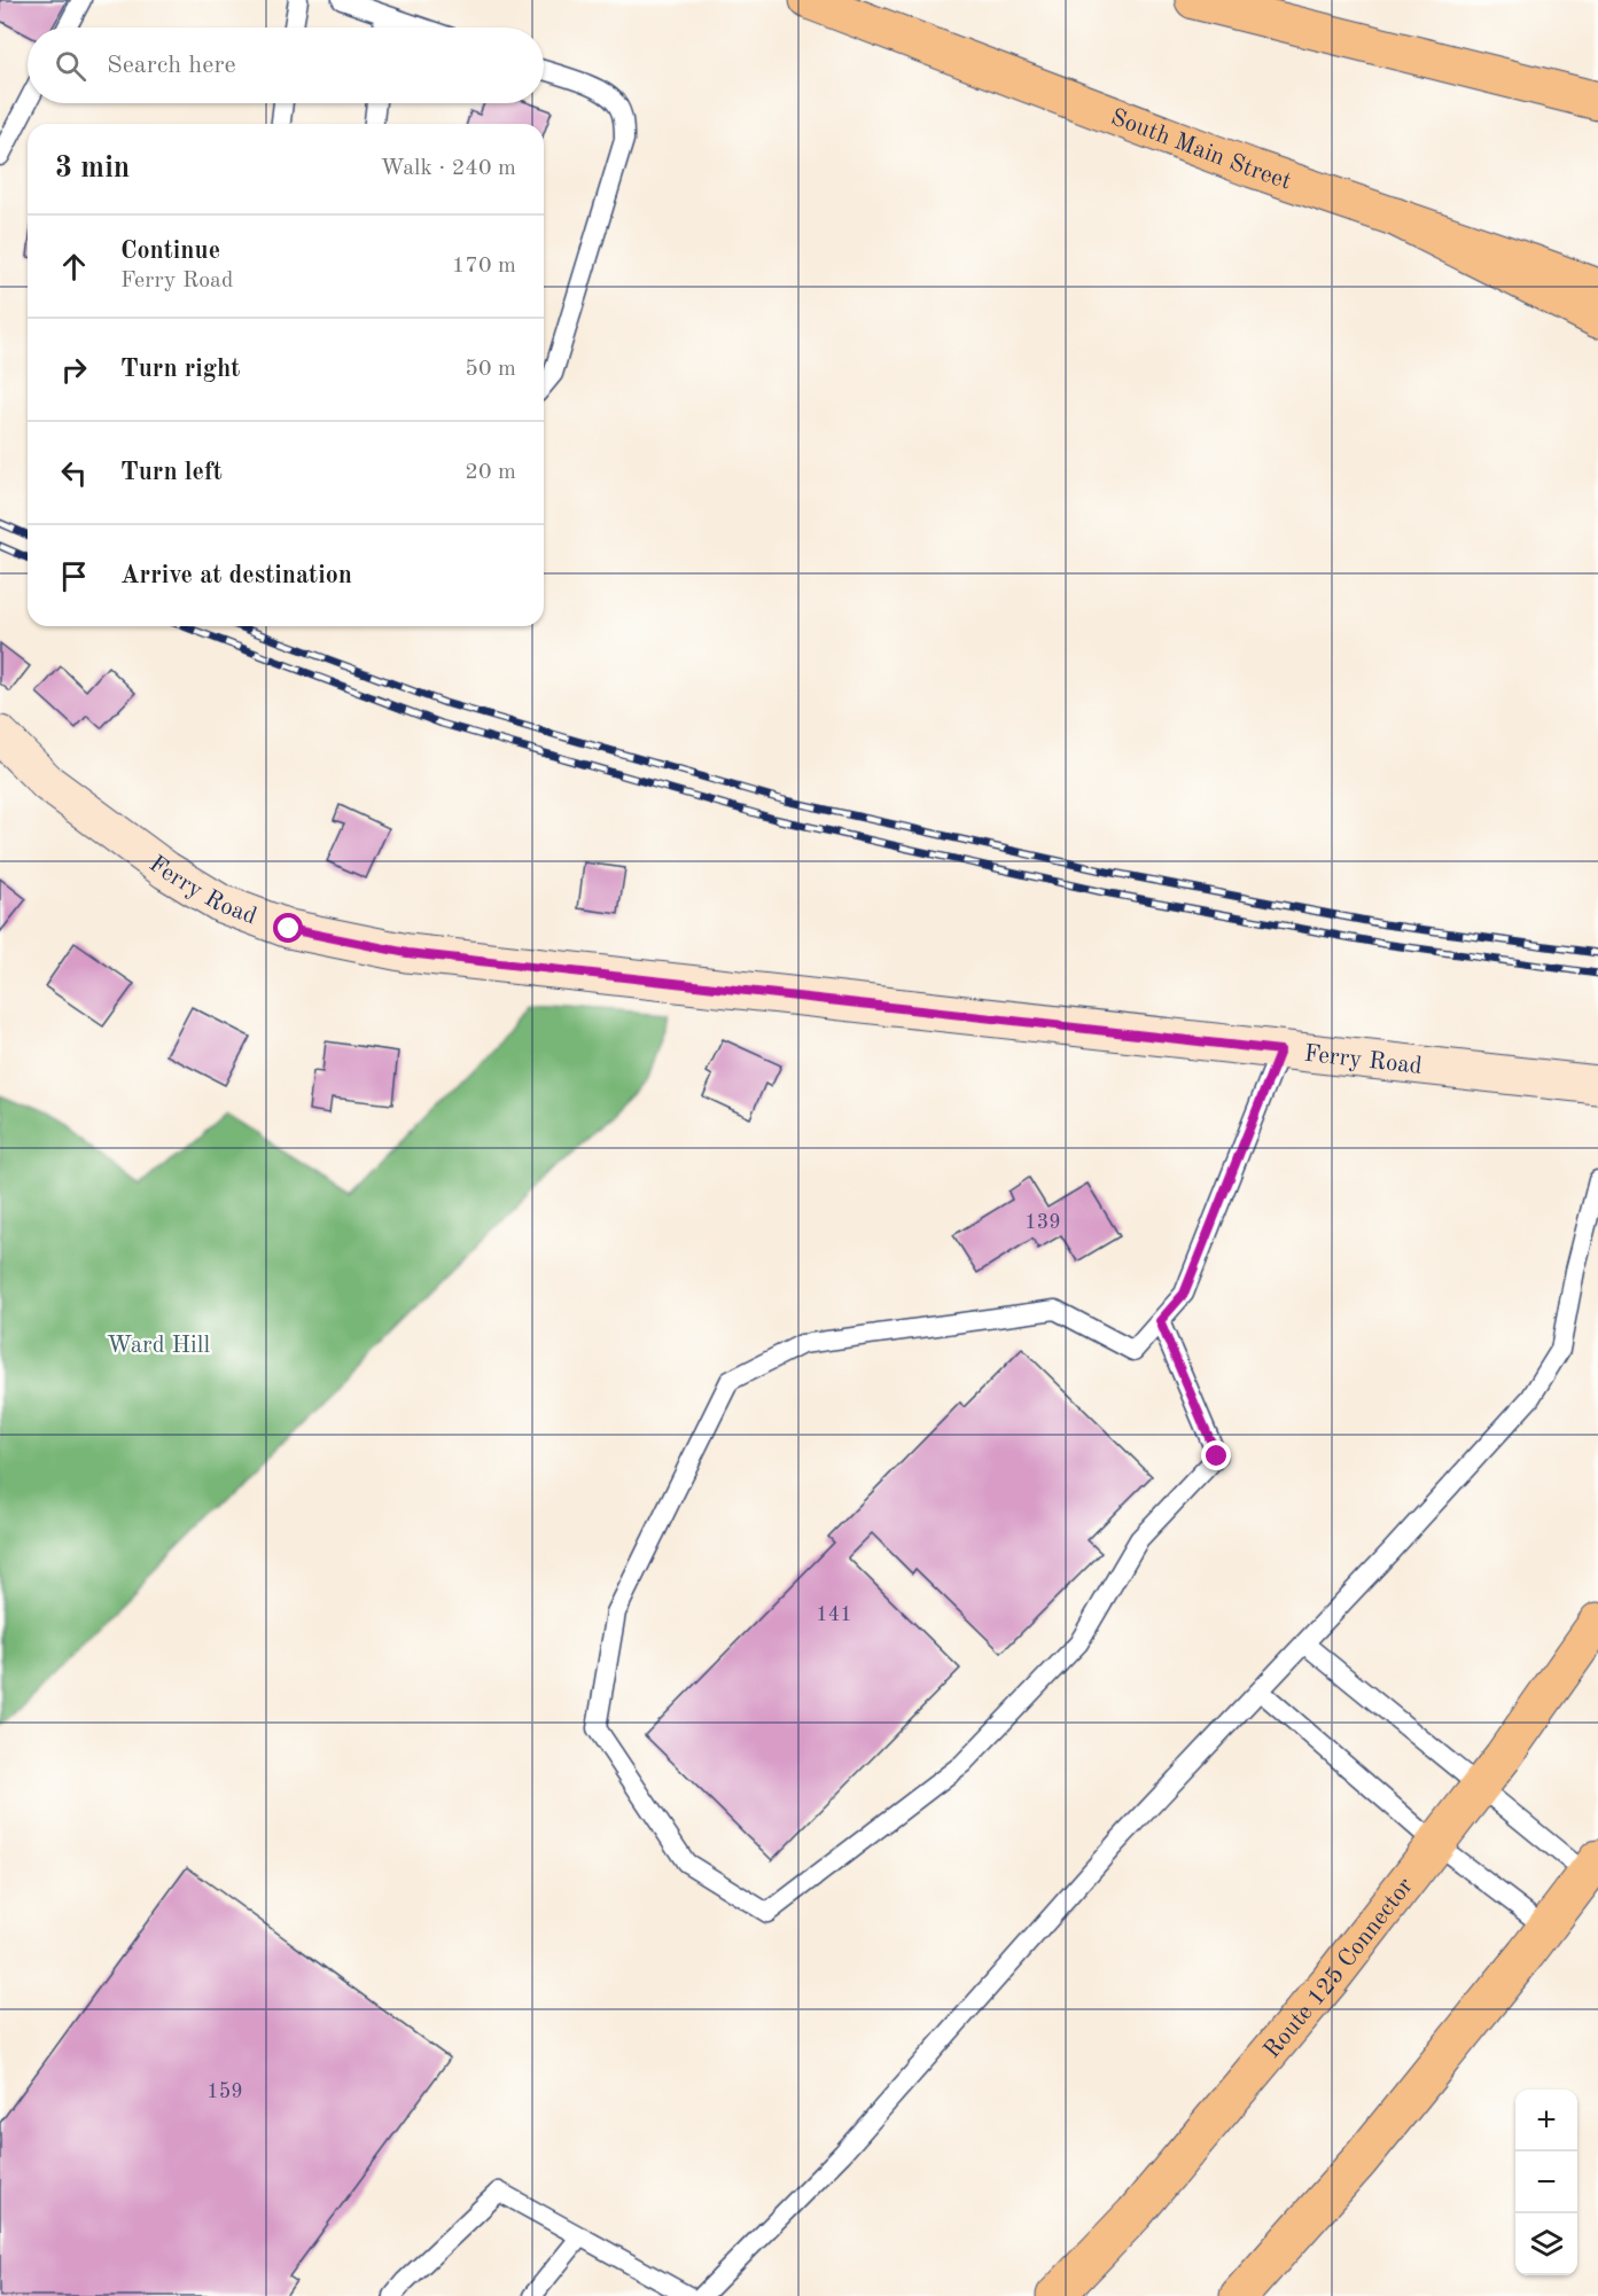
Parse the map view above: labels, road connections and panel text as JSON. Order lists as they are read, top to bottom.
{
  "streets": {
    "main road": ["South Main Street", "Route 125 Connector"],
    "street": ["Ferry Road"]
  },
  "parks": ["Ward Hill"],
  "house_numbers": ["139", "141", "159"],
  "page": {
    "search": "Search here",
    "heading": ["3 min", "Walk · 240 m"],
    "list": [
      ["Continue", "Ferry Road", "170 m"],
      ["Turn right", "50 m"],
      ["Turn left", "20 m"],
      "Arrive at destination"
    ],
    "map_buttons": ["+", "−"]
  }
}
